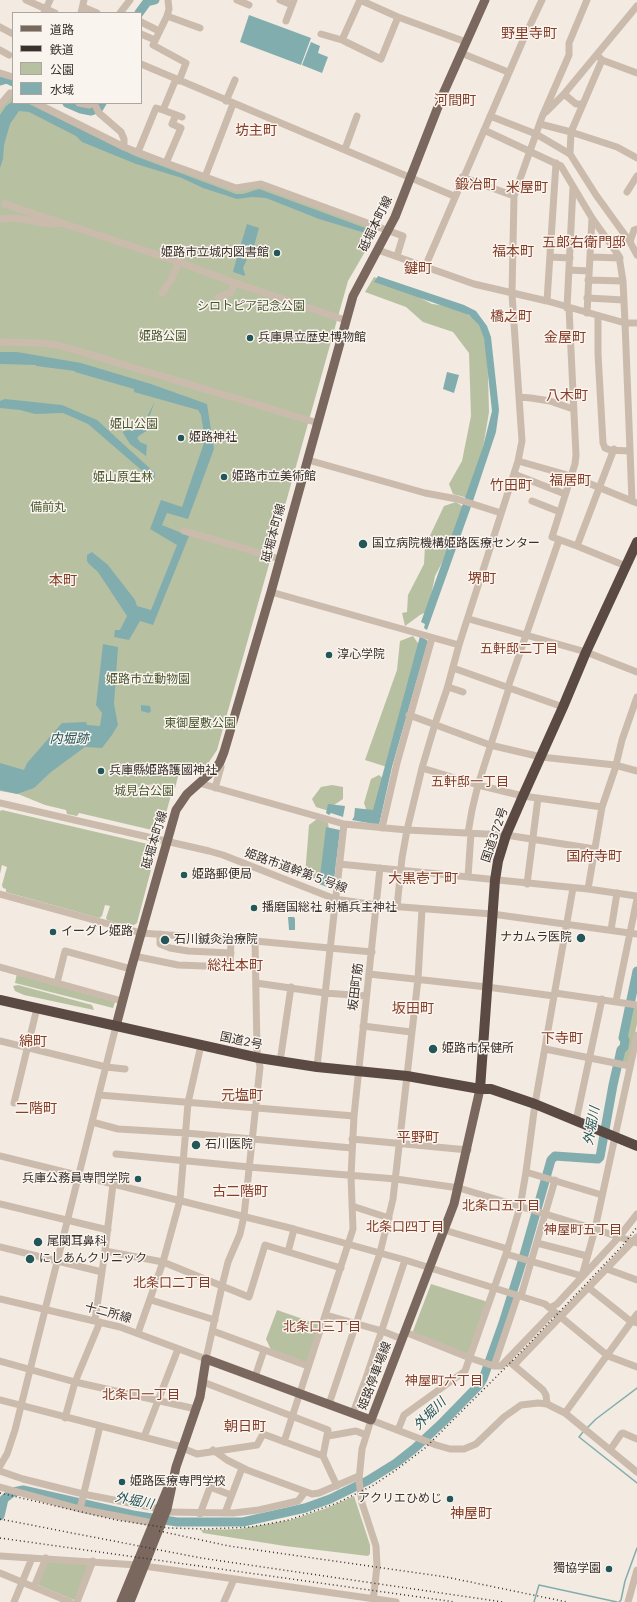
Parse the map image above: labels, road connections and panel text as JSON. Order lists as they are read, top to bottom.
{
  "streets": {
    "highway": ["国道372号", "国道2号"],
    "main road": ["砥堀本町線", "姫路停車場線"],
    "street": ["姫路市道幹第５号線", "坂田町筋", "十二所線"]
  },
  "crossings": [
    ["砥堀本町線", "姫路市道幹第５号線"],
    ["砥堀本町線", "国道2号"],
    ["国道372号", "姫路市道幹第５号線"],
    ["国道372号", "国道2号"],
    ["国道372号", "姫路停車場線"],
    ["姫路市道幹第５号線", "坂田町筋"],
    ["坂田町筋", "国道2号"],
    ["坂田町筋", "姫路停車場線"],
    ["国道2号", "姫路停車場線"],
    ["十二所線", "姫路停車場線"]
  ],
  "districts": [
    "野里寺町",
    "河間町",
    "坊主町",
    "鍛冶町",
    "米屋町",
    "五郎右衛門邸",
    "福本町",
    "鍵町",
    "橋之町",
    "金屋町",
    "八木町",
    "福居町",
    "竹田町",
    "堺町",
    "本町",
    "五軒邸二丁目",
    "五軒邸一丁目",
    "国府寺町",
    "大黒壱丁町",
    "総社本町",
    "坂田町",
    "下寺町",
    "綿町",
    "元塩町",
    "二階町",
    "平野町",
    "古二階町",
    "北条口五丁目",
    "北条口四丁目",
    "神屋町五丁目",
    "北条口二丁目",
    "北条口三丁目",
    "神屋町六丁目",
    "北条口一丁目",
    "朝日町",
    "神屋町"
  ],
  "water": ["内堀跡", "外堀川"],
  "parks": [
    "シロトピア記念公園",
    "姫路公園",
    "姫山公園",
    "姫山原生林",
    "備前丸",
    "姫路市立動物園",
    "東御屋敷公園",
    "城見台公園"
  ],
  "places": [
    "姫路市立城内図書館",
    "兵庫県立歴史博物館",
    "姫路神社",
    "姫路市立美術館",
    "国立病院機構姫路医療センター",
    "淳心学院",
    "兵庫縣姫路護國神社",
    "姫路郵便局",
    "播磨国総社 射楯兵主神社",
    "イーグレ姫路",
    "ナカムラ医院",
    "石川鍼灸治療院",
    "姫路市保健所",
    "石川医院",
    "兵庫公務員専門学院",
    "尾関耳鼻科",
    "にしあんクリニック",
    "姫路医療専門学校",
    "アクリエひめじ",
    "獨協学園"
  ],
  "legend": [
    "道路",
    "鉄道",
    "公園",
    "水域"
  ]
}
